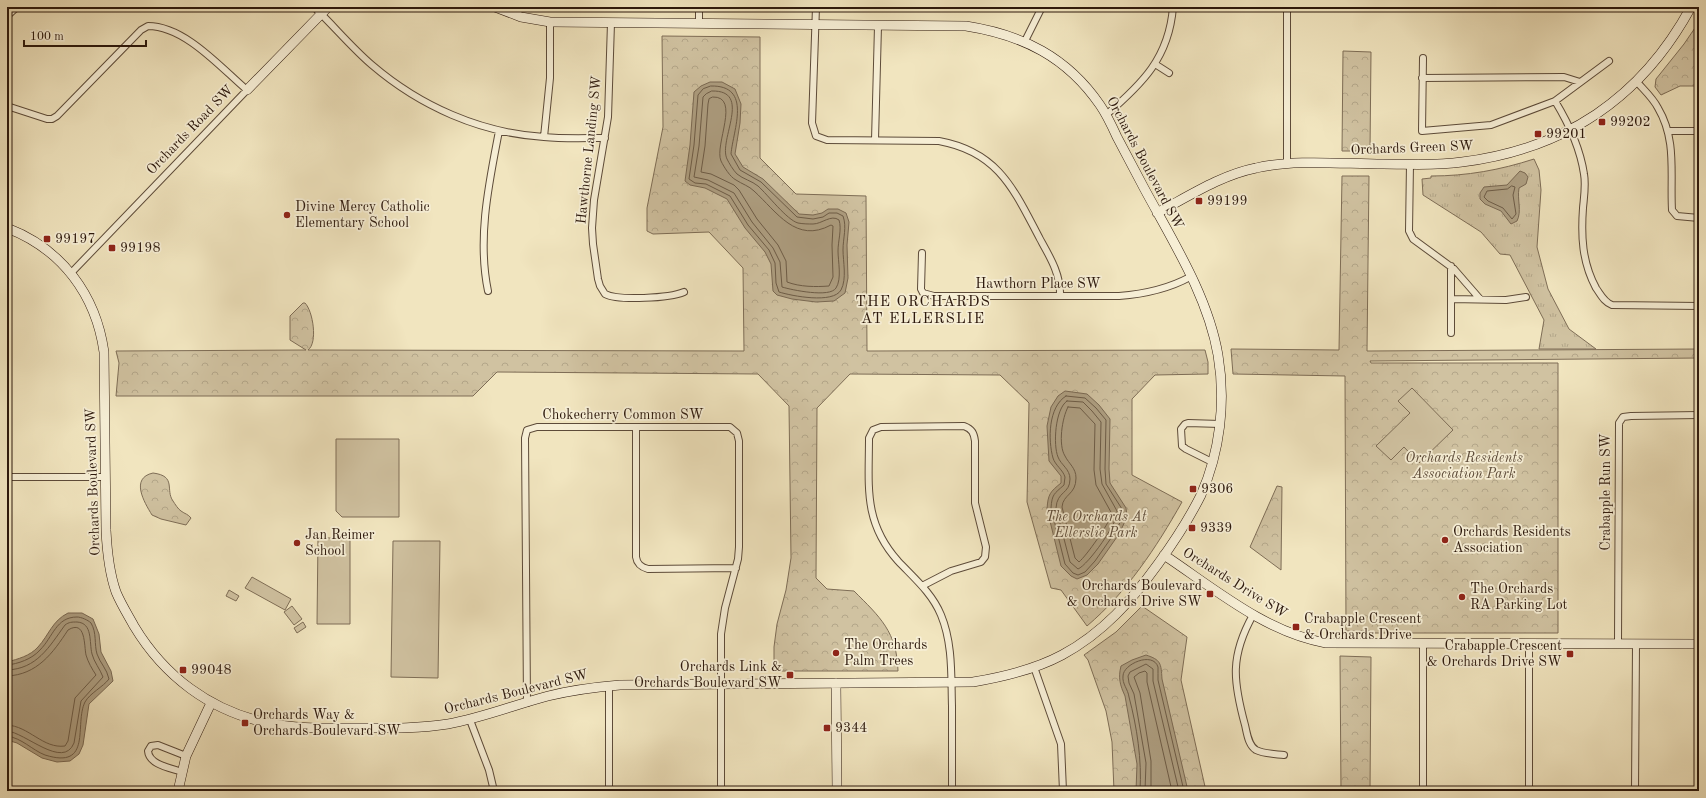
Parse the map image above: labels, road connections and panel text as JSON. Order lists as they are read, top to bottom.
{
  "streets": {
    "street": [
      "Orchards Road SW",
      "Orchards Green SW",
      "Hawthorne Landing SW",
      "Orchards Boulevard SW",
      "Hawthorn Place SW",
      "Chokecherry Common SW",
      "Crabapple Run SW",
      "Orchards Drive SW"
    ]
  },
  "crossings": [
    ["Orchards Road SW", "Orchards Boulevard SW"],
    ["Orchards Green SW", "Orchards Boulevard SW"],
    ["Hawthorne Landing SW", "Orchards Boulevard SW"],
    ["Orchards Boulevard SW", "Hawthorn Place SW"],
    ["Orchards Boulevard SW", "Chokecherry Common SW"],
    ["Orchards Boulevard SW", "Orchards Drive SW"],
    ["Crabapple Run SW", "Orchards Drive SW"]
  ],
  "districts": ["THE ORCHARDS AT ELLERSLIE"],
  "parks": ["Orchards Residents Association Park", "The Orchards At Ellerslie Park"],
  "places": {
    "transit": [
      "99202",
      "99201",
      "99199",
      "99197",
      "99198",
      "9306",
      "9339",
      "Orchards Boulevard & Orchards Drive SW",
      "Crabapple Crescent & Orchards Drive",
      "Crabapple Crescent & Orchards Drive SW",
      "99048",
      "Orchards Link & Orchards Boulevard SW",
      "Orchards Way & Orchards Boulevard SW",
      "9344"
    ],
    "other": [
      "Divine Mercy Catholic Elementary School",
      "Orchards Residents Association",
      "Jan Reimer School",
      "The Orchards RA Parking Lot",
      "The Orchards Palm Trees"
    ]
  },
  "scale_bar": "100 m"
}
